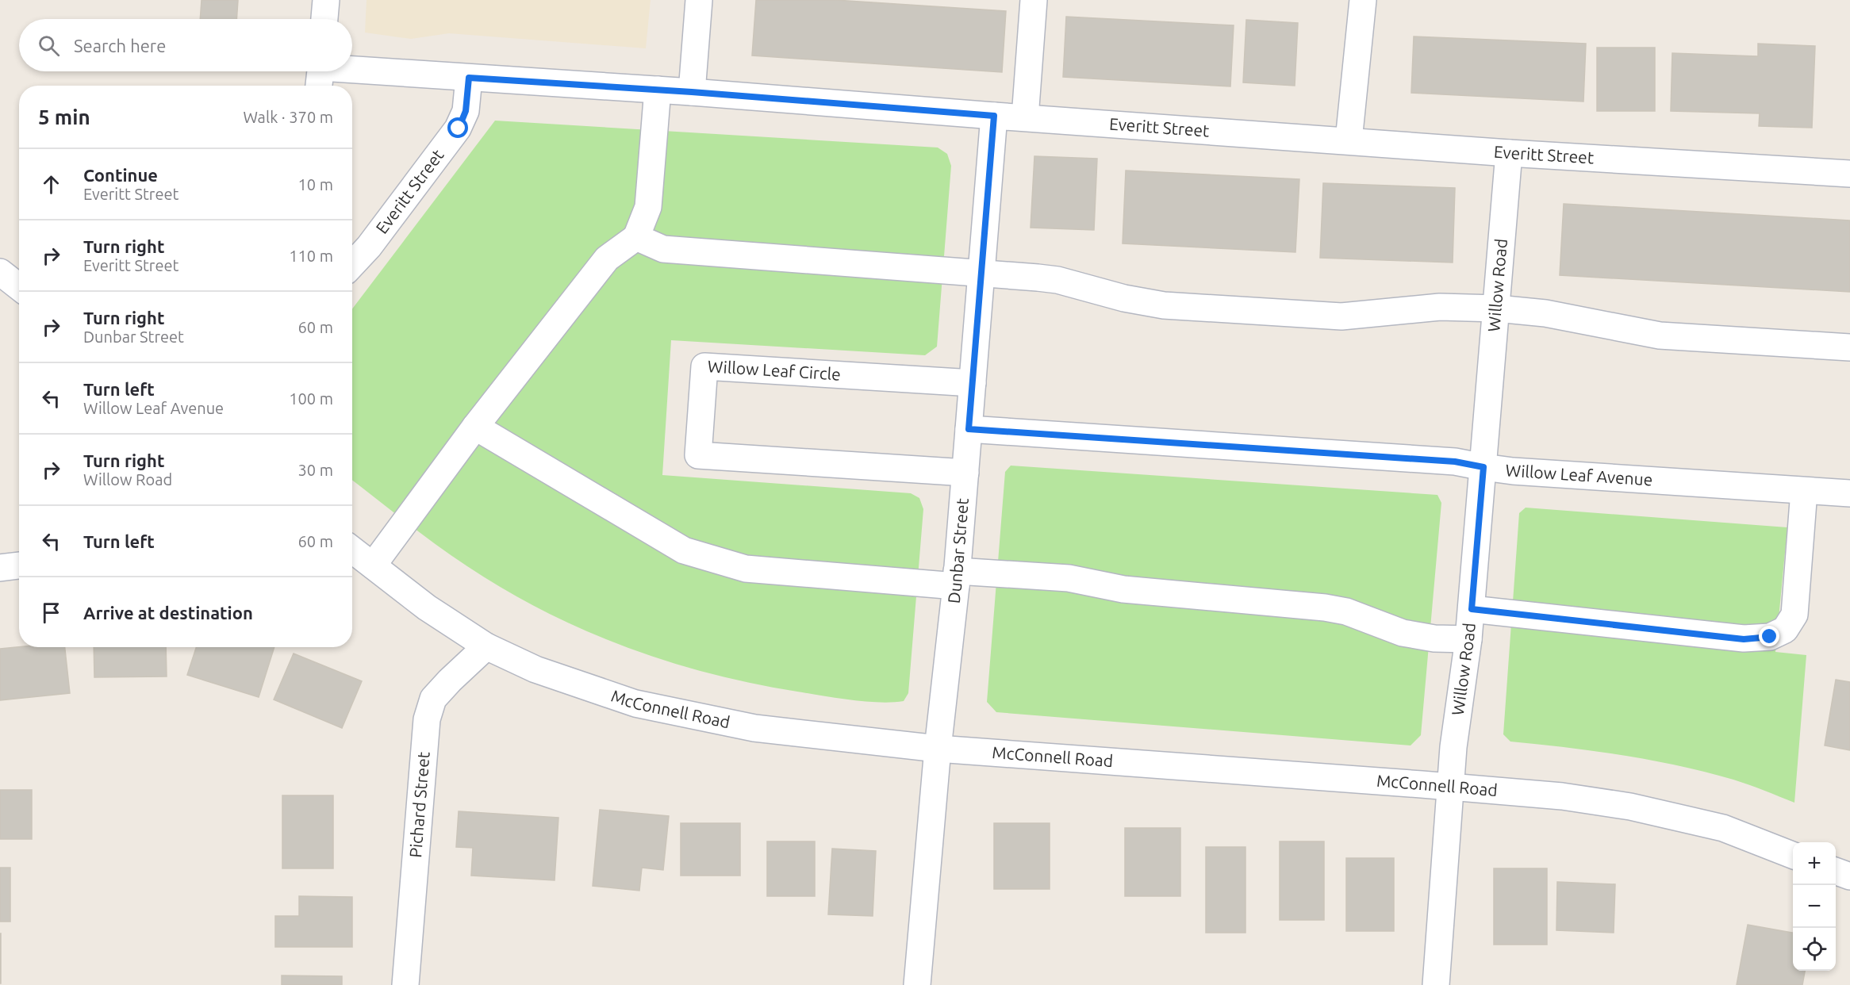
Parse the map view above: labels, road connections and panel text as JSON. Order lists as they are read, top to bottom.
{
  "streets": {
    "street": [
      "Everitt Street",
      "Willow Road",
      "Willow Leaf Circle",
      "Willow Leaf Avenue",
      "Dunbar Street",
      "McConnell Road",
      "Pichard Street"
    ]
  },
  "crossings": [
    ["Everitt Street", "Willow Road"],
    ["Everitt Street", "Dunbar Street"],
    ["Willow Road", "Willow Leaf Avenue"],
    ["Willow Road", "McConnell Road"],
    ["Willow Leaf Circle", "Dunbar Street"],
    ["Willow Leaf Avenue", "Dunbar Street"],
    ["Dunbar Street", "McConnell Road"],
    ["McConnell Road", "Pichard Street"]
  ],
  "page": {
    "search": "Search here",
    "heading": ["5 min", "Walk · 370 m"],
    "list": [
      ["Continue", "Everitt Street", "10 m"],
      ["Turn right", "Everitt Street", "110 m"],
      ["Turn right", "Dunbar Street", "60 m"],
      ["Turn left", "Willow Leaf Avenue", "100 m"],
      ["Turn right", "Willow Road", "30 m"],
      ["Turn left", "60 m"],
      "Arrive at destination"
    ],
    "map_buttons": ["+", "−"]
  }
}
